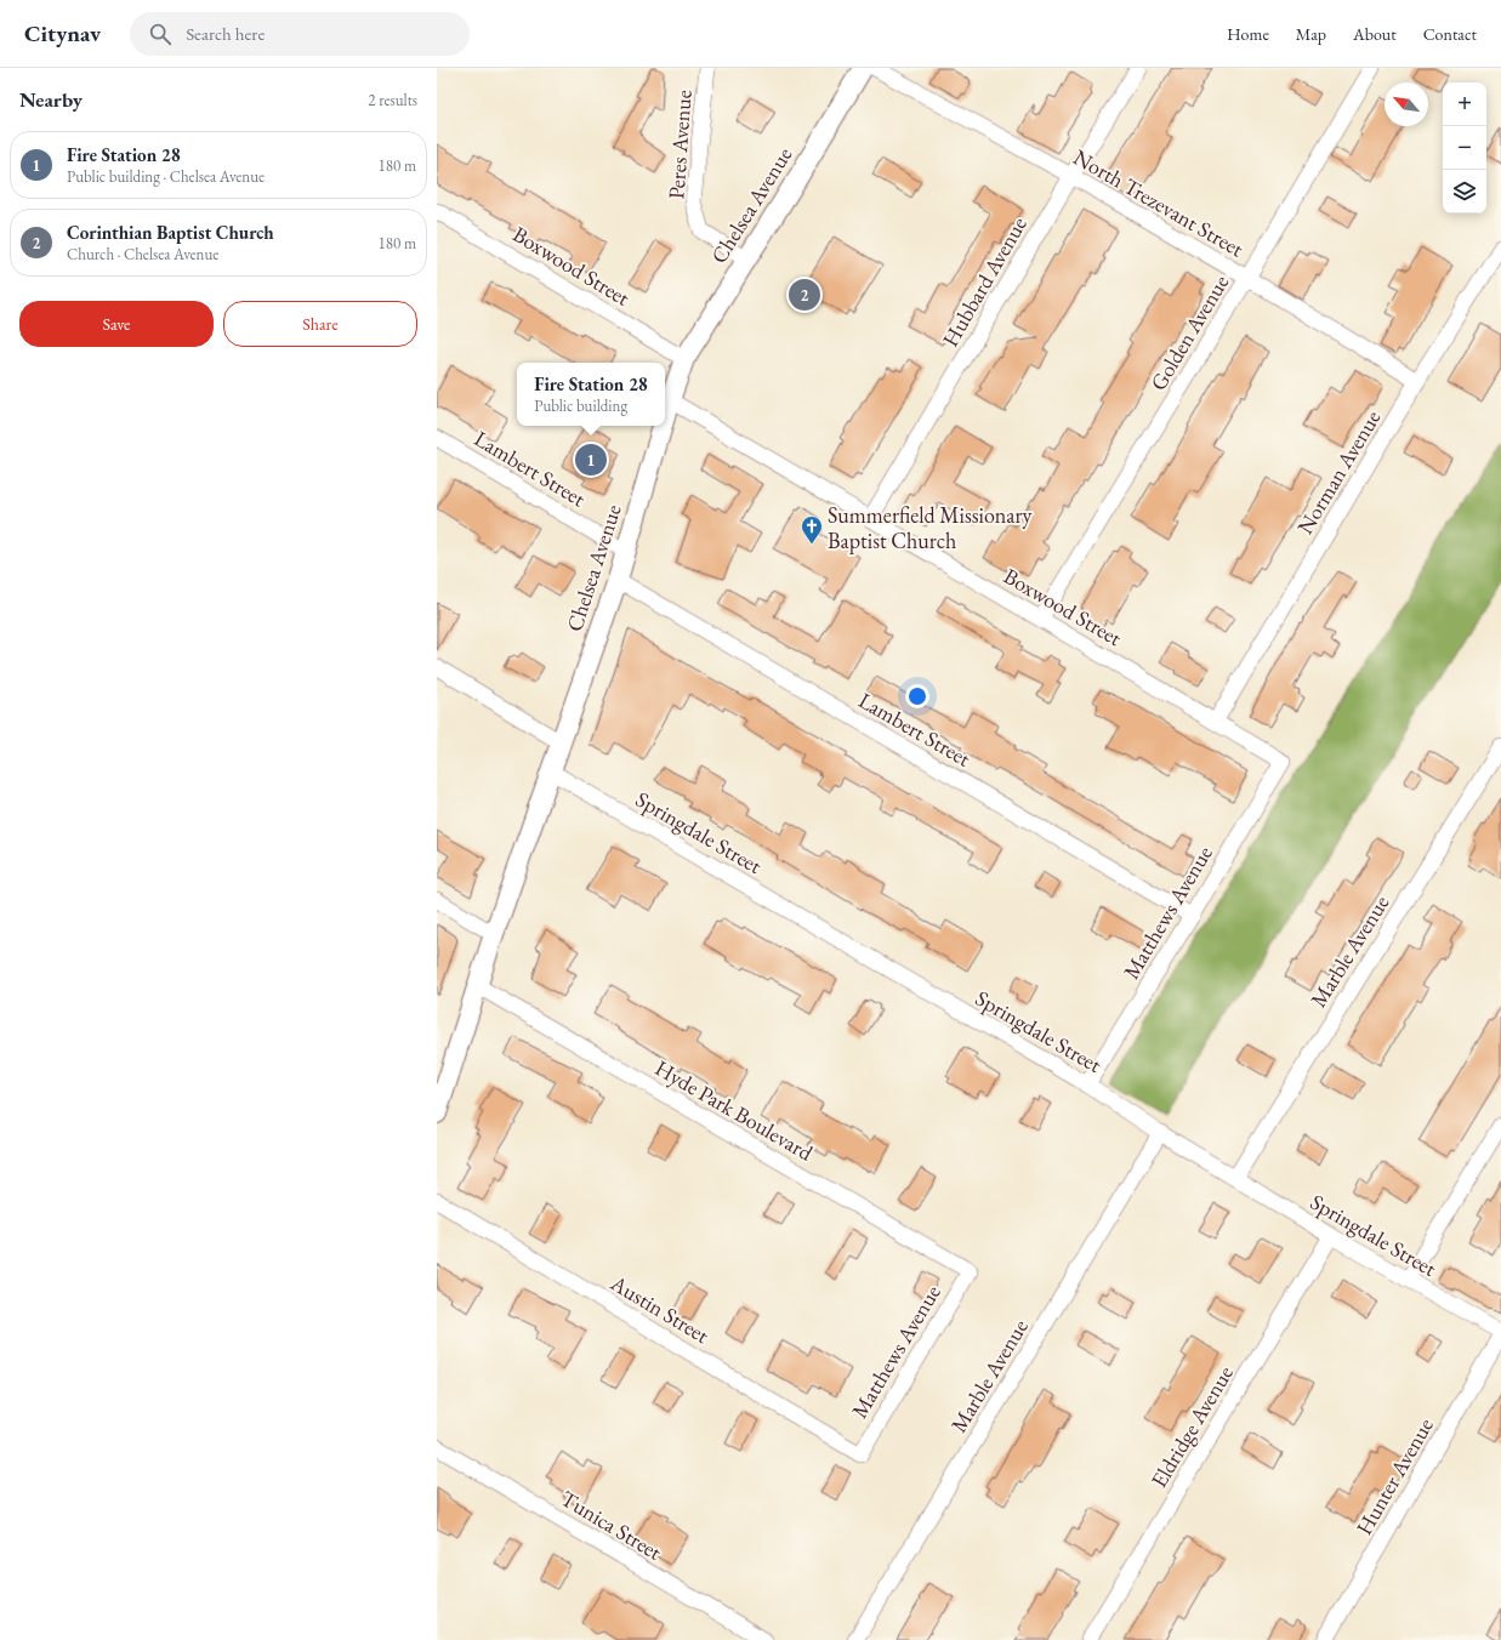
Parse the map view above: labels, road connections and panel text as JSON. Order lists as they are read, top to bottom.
{
  "streets": {
    "main road": ["Chelsea Avenue"],
    "street": [
      "Peres Avenue",
      "North Trezevant Street",
      "Boxwood Street",
      "Hubbard Avenue",
      "Golden Avenue",
      "Lambert Street",
      "Norman Avenue",
      "Springdale Street",
      "Matthews Avenue",
      "Marble Avenue",
      "Hyde Park Boulevard",
      "Austin Street",
      "Eldridge Avenue",
      "Hunter Avenue",
      "Tunica Street"
    ]
  },
  "crossings": [
    ["Peres Avenue", "Chelsea Avenue"],
    ["North Trezevant Street", "Hubbard Avenue"],
    ["North Trezevant Street", "Golden Avenue"],
    ["North Trezevant Street", "Norman Avenue"],
    ["Chelsea Avenue", "Boxwood Street"],
    ["Chelsea Avenue", "Lambert Street"],
    ["Chelsea Avenue", "Springdale Street"],
    ["Chelsea Avenue", "Hyde Park Boulevard"],
    ["Boxwood Street", "Hubbard Avenue"],
    ["Boxwood Street", "Golden Avenue"],
    ["Boxwood Street", "Norman Avenue"],
    ["Boxwood Street", "Matthews Avenue"],
    ["Lambert Street", "Matthews Avenue"],
    ["Springdale Street", "Matthews Avenue"],
    ["Springdale Street", "Marble Avenue"],
    ["Springdale Street", "Eldridge Avenue"],
    ["Springdale Street", "Hunter Avenue"],
    ["Matthews Avenue", "Hyde Park Boulevard"],
    ["Matthews Avenue", "Austin Street"]
  ],
  "places": {
    "church": ["Summerfield Missionary Baptist Church"]
  },
  "north": "top left",
  "page": {
    "header": "Citynav",
    "search": "Search here",
    "nav": [
      "Home",
      "Map",
      "About",
      "Contact"
    ],
    "heading": ["Nearby", "2 results"],
    "map_buttons": ["+", "−"],
    "list": [
      {
        "mark": "1",
        "name": "Fire Station 28",
        "note": "Public building · Chelsea Avenue",
        "value": "180 m"
      },
      {
        "mark": "2",
        "name": "Corinthian Baptist Church",
        "note": "Church · Chelsea Avenue",
        "value": "180 m"
      }
    ],
    "pins": ["2", "1"],
    "buttons": ["Save", "Share"],
    "popup": ["Fire Station 28", "Public building"]
  }
}
